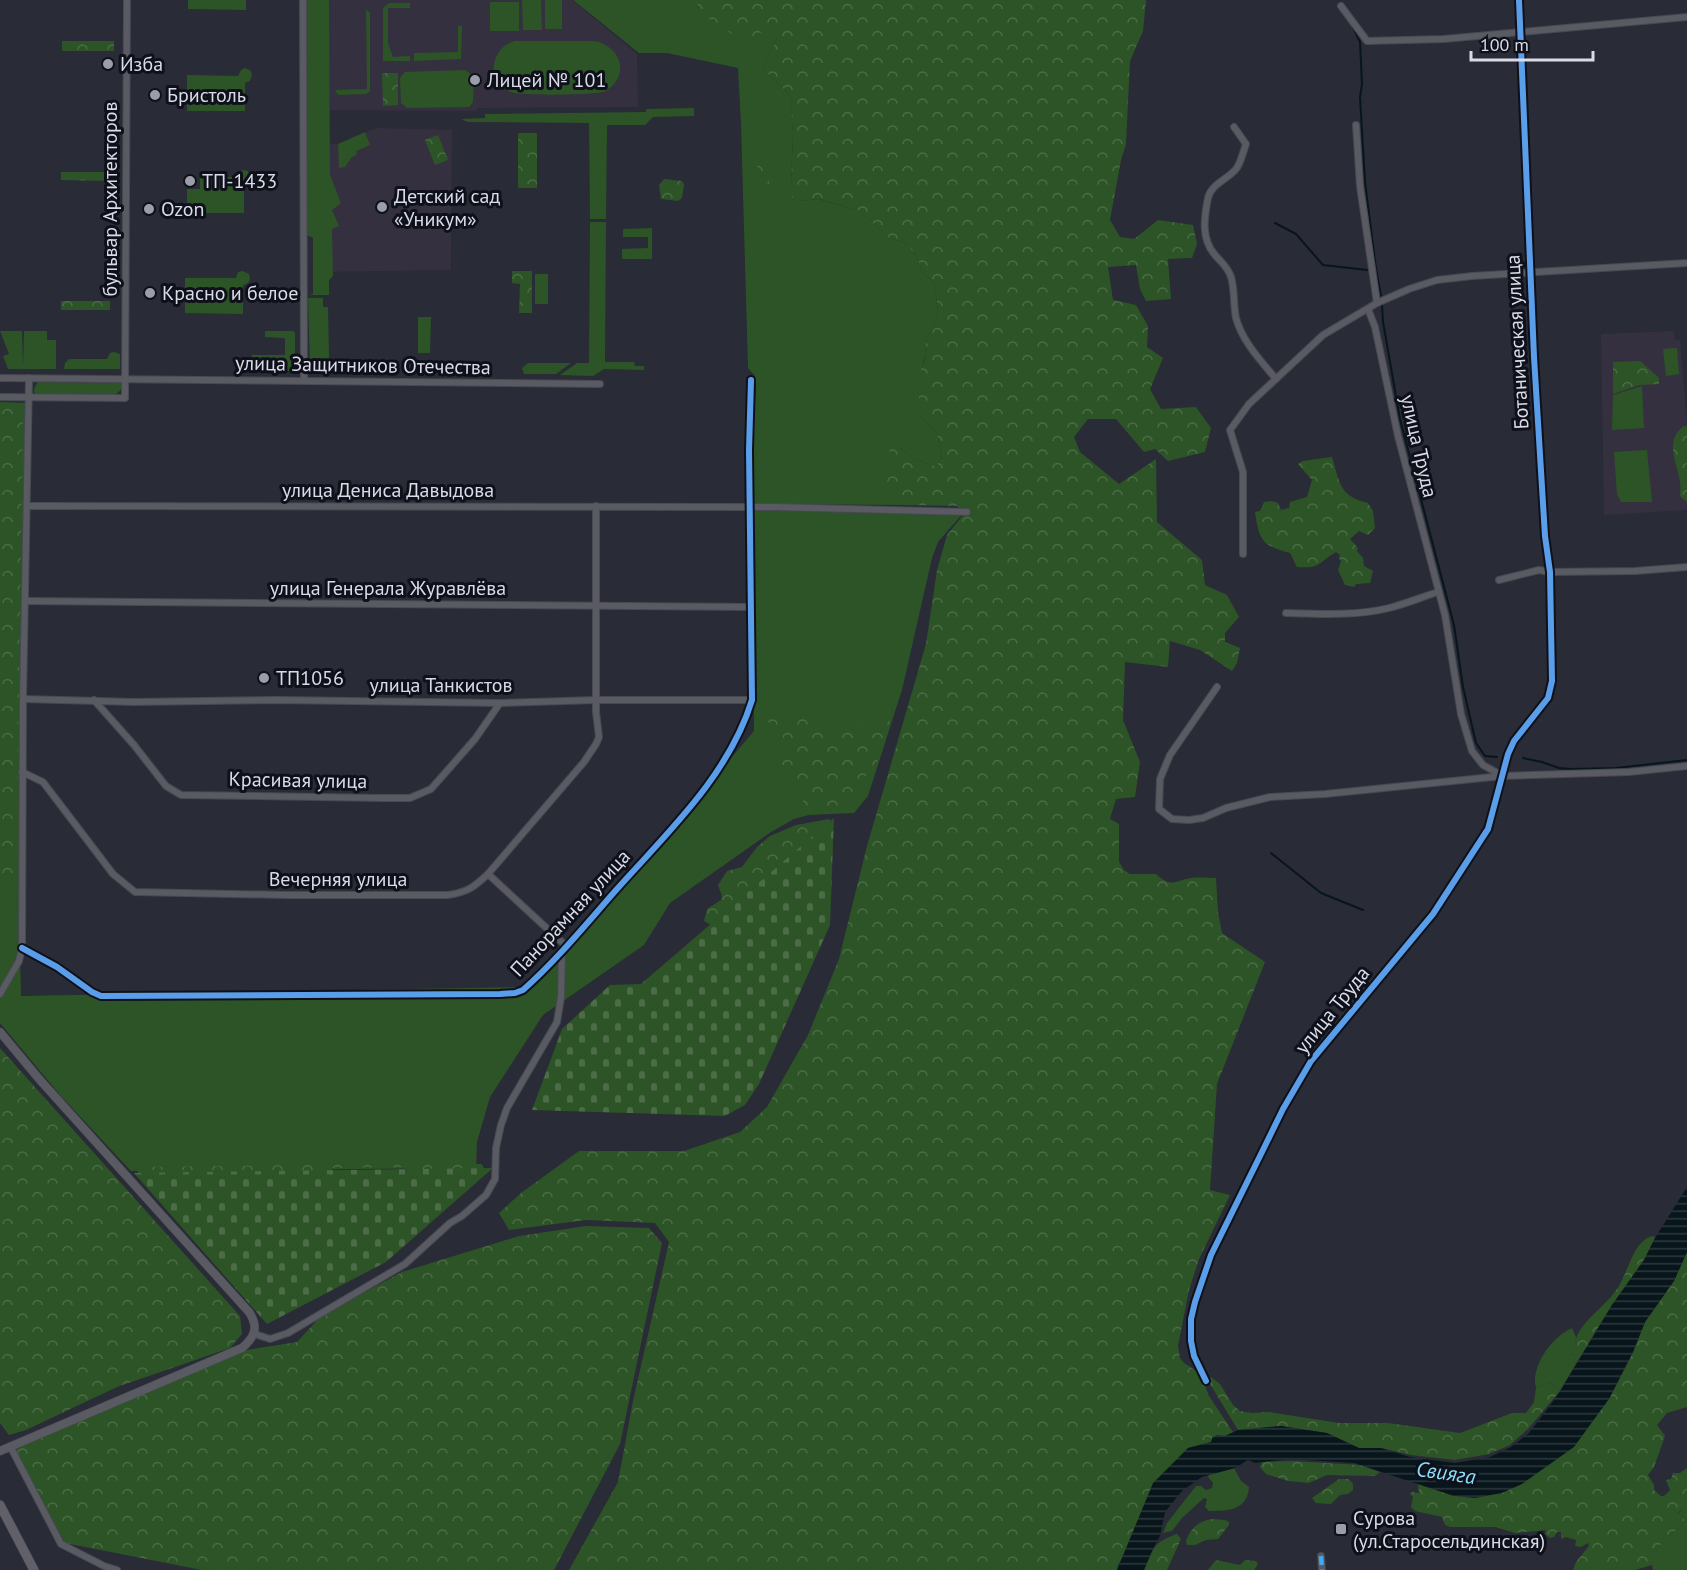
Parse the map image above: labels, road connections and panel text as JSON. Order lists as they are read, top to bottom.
{
  "streets": {
    "street": [
      "бульвар Архитекторов",
      "Ботаническая улица",
      "улица Защитников Отечества",
      "улица Труда",
      "улица Дениса Давыдова",
      "улица Генерала Журавлёва",
      "улица Танкистов",
      "Красивая улица",
      "Вечерняя улица",
      "Панорамная улица"
    ]
  },
  "crossings": [
    ["бульвар Архитекторов", "улица Защитников Отечества"],
    ["Ботаническая улица", "улица Труда"],
    ["улица Дениса Давыдова", "Вечерняя улица"],
    ["улица Дениса Давыдова", "Панорамная улица"],
    ["улица Генерала Журавлёва", "Вечерняя улица"],
    ["улица Генерала Журавлёва", "Панорамная улица"],
    ["улица Танкистов", "Красивая улица"],
    ["улица Танкистов", "Вечерняя улица"],
    ["улица Танкистов", "Панорамная улица"]
  ],
  "water": ["Свияга"],
  "places": {
    "other": [
      "Изба",
      "Лицей № 101",
      "Бристоль",
      "ТП-1433",
      "Детский сад «Уникум»",
      "Ozon",
      "Красно и белое",
      "ТП1056"
    ],
    "transit": ["Сурова (ул.Старосельдинская)"]
  },
  "scale_bar": "100 m"
}
